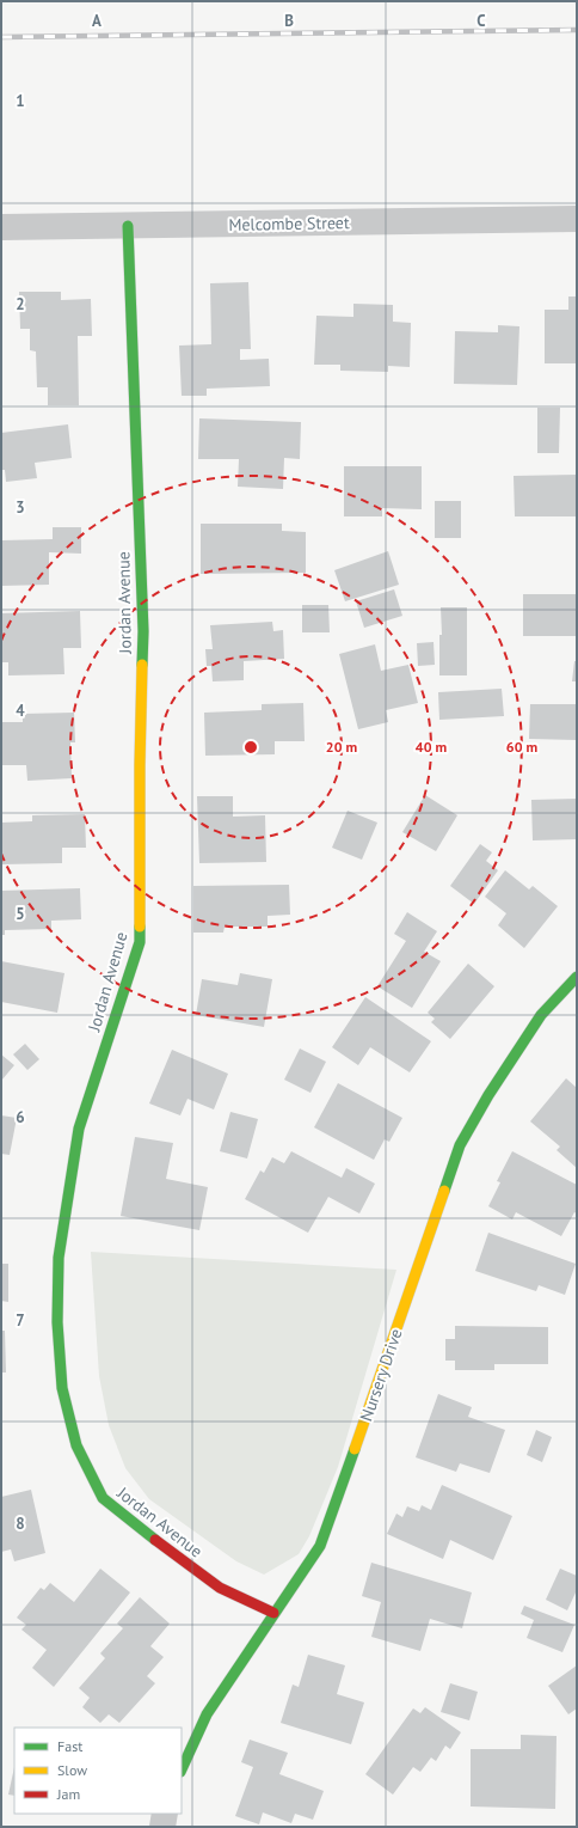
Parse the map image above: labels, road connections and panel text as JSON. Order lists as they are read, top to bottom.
{
  "streets": {
    "street": ["Melcombe Street", "Jordan Avenue", "Nursery Drive"]
  },
  "crossings": [
    ["Melcombe Street", "Jordan Avenue"],
    ["Jordan Avenue", "Nursery Drive"]
  ],
  "legend": ["Fast", "Slow", "Jam"],
  "grid": {
    "columns": ["A", "B", "C"],
    "rows": [
      "1",
      "2",
      "3",
      "4",
      "5",
      "6",
      "7",
      "8"
    ]
  },
  "rings": ["20 m", "40 m", "60 m"]
}
